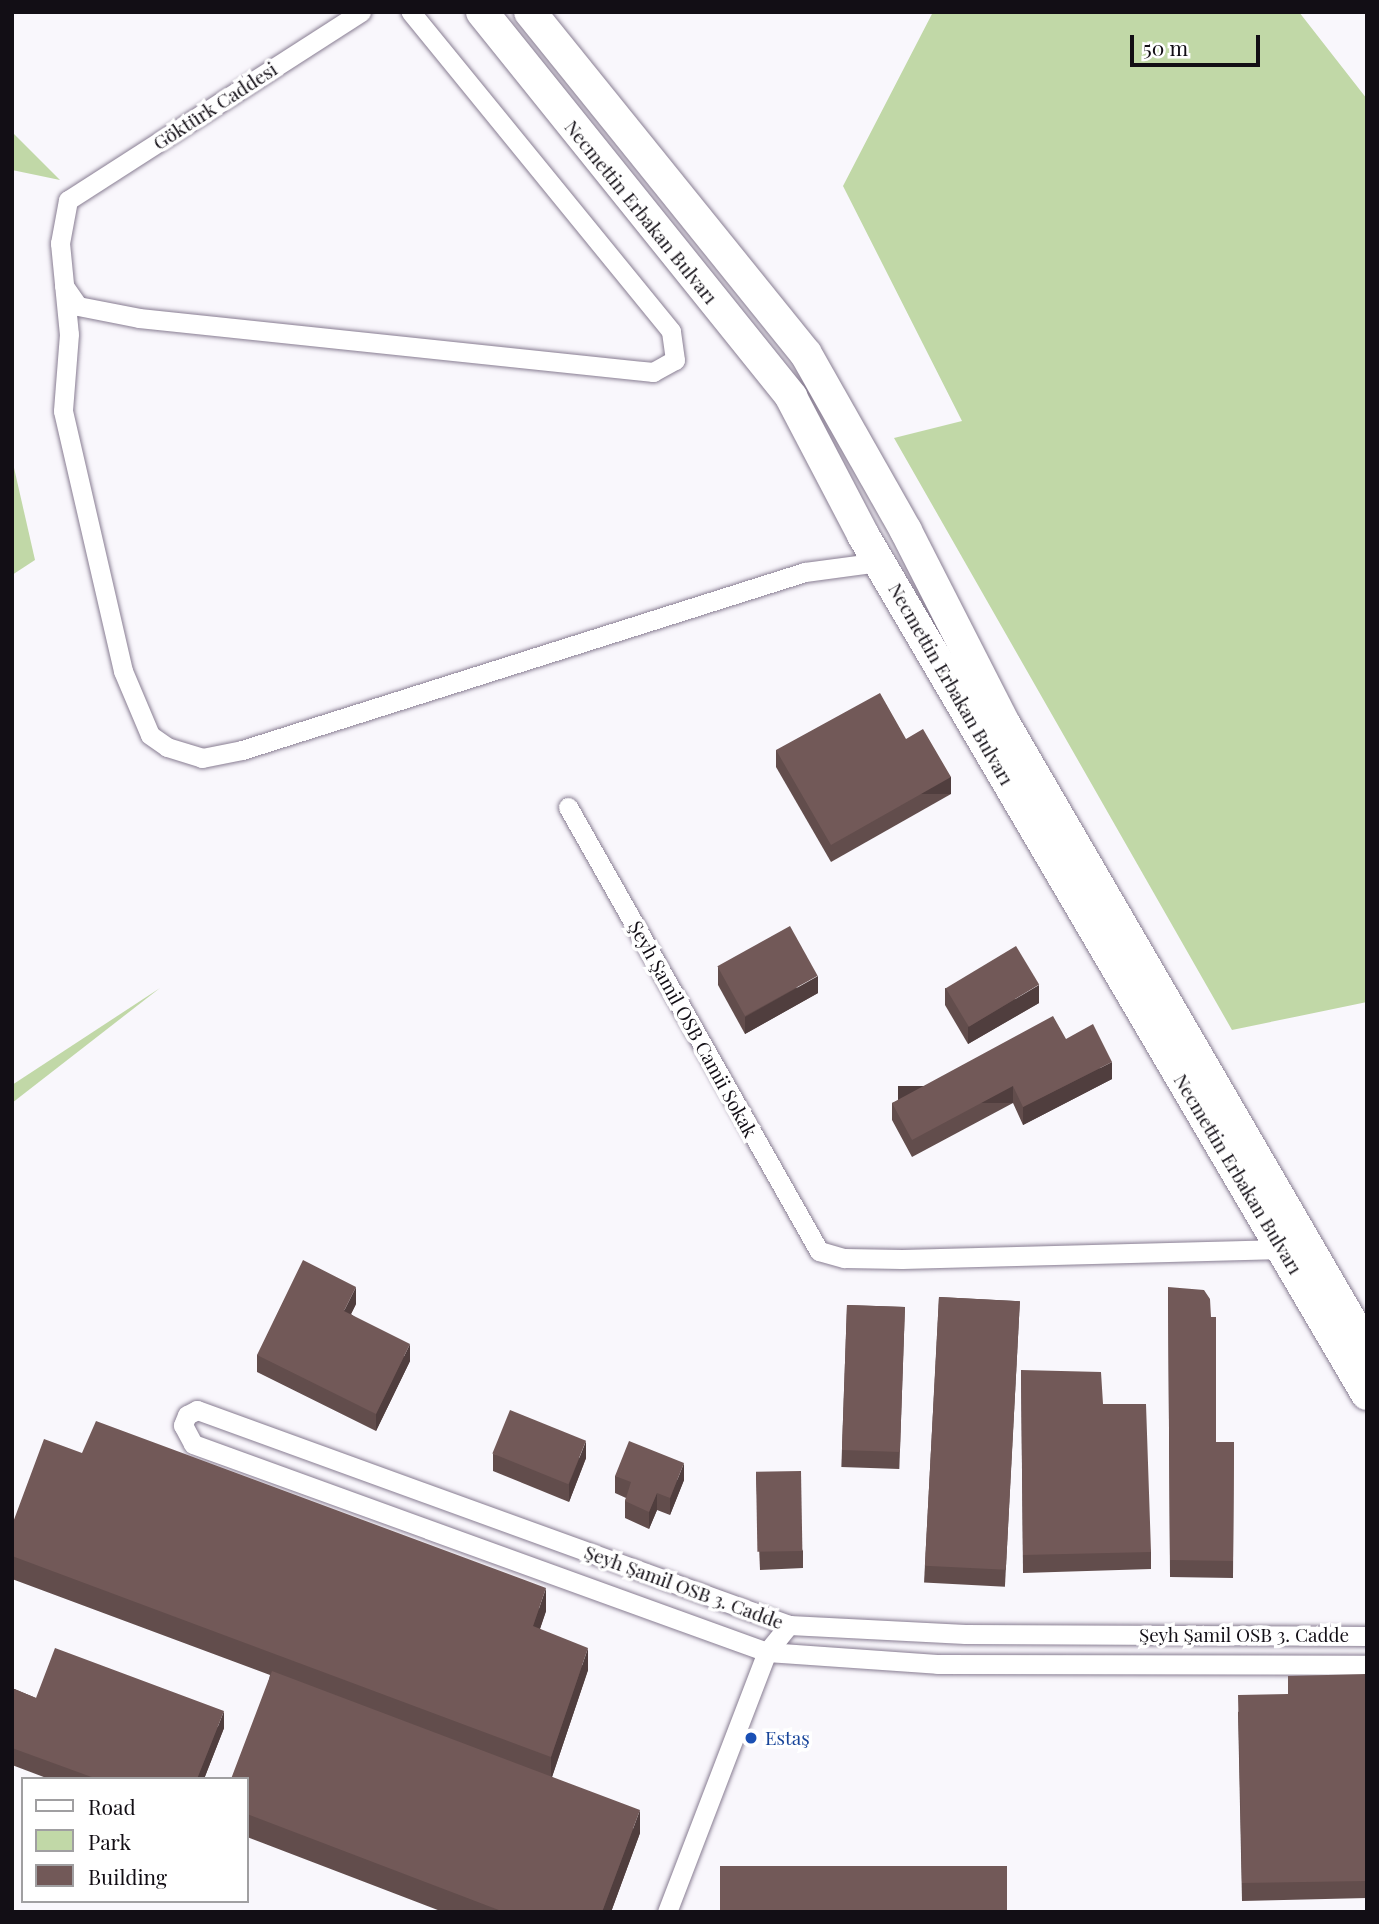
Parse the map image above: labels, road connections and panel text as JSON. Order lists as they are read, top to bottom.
{
  "streets": {
    "main road": ["Necmettin Erbakan Bulvarı"],
    "street": ["Göktürk Caddesi", "Şeyh Şamil OSB Camii Sokak", "Şeyh Şamil OSB 3. Cadde"]
  },
  "crossings": [
    ["Necmettin Erbakan Bulvarı", "Şeyh Şamil OSB Camii Sokak"]
  ],
  "places": ["Estaş"],
  "legend": ["Road", "Park", "Building"],
  "scale_bar": "50 m"
}
